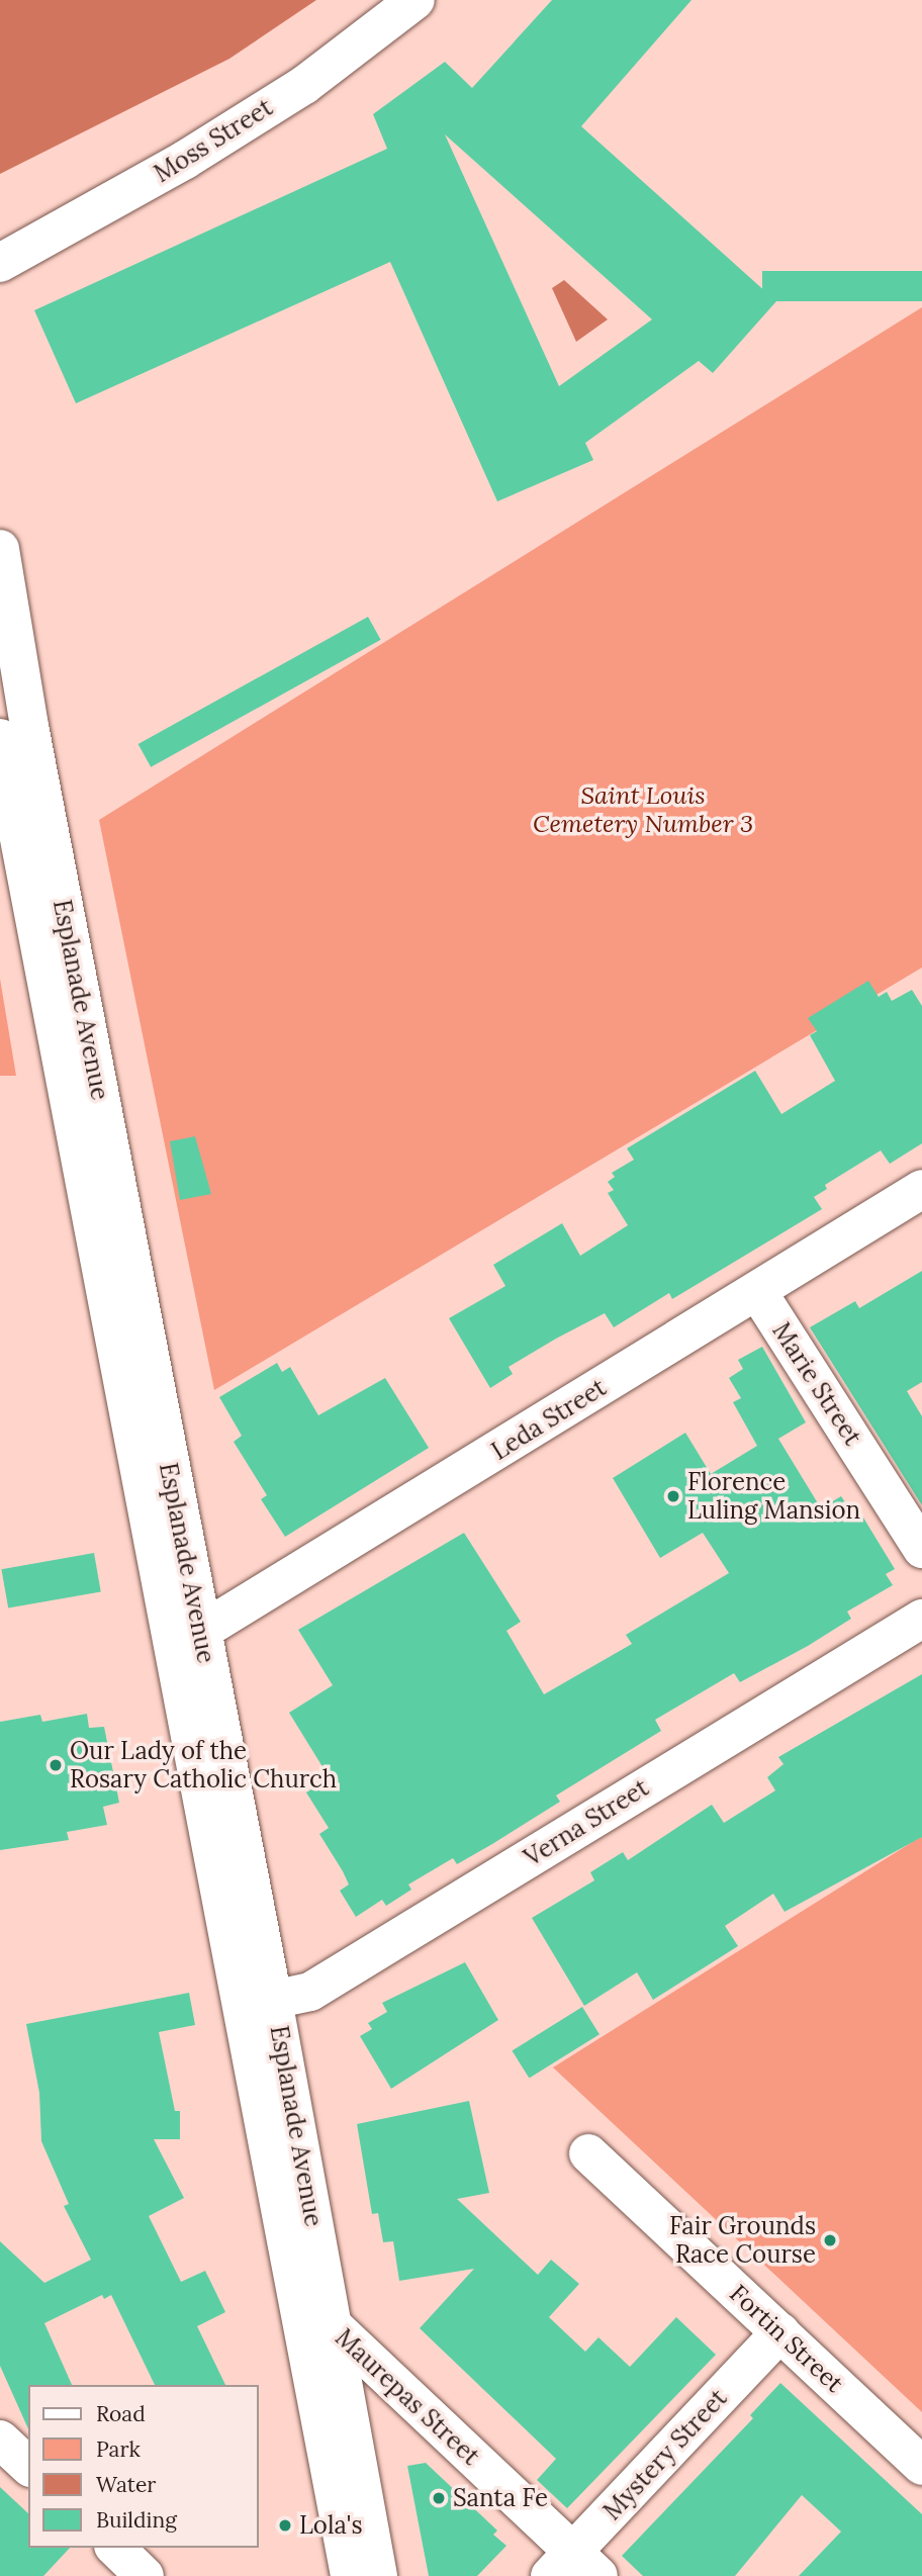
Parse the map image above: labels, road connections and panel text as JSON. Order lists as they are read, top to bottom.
{
  "streets": {
    "street": [
      "Moss Street",
      "Esplanade Avenue",
      "Marie Street",
      "Leda Street",
      "Verna Street",
      "Fortin Street",
      "Maurepas Street",
      "Mystery Street"
    ]
  },
  "crossings": [
    ["Esplanade Avenue", "Leda Street"],
    ["Esplanade Avenue", "Verna Street"],
    ["Esplanade Avenue", "Maurepas Street"],
    ["Marie Street", "Leda Street"],
    ["Fortin Street", "Mystery Street"],
    ["Maurepas Street", "Mystery Street"]
  ],
  "parks": ["Saint Louis Cemetery Number 3"],
  "places": [
    "Florence Luling Mansion",
    "Our Lady of the Rosary Catholic Church",
    "Fair Grounds Race Course",
    "Santa Fe",
    "Lola's"
  ],
  "legend": [
    "Road",
    "Park",
    "Water",
    "Building"
  ]
}
